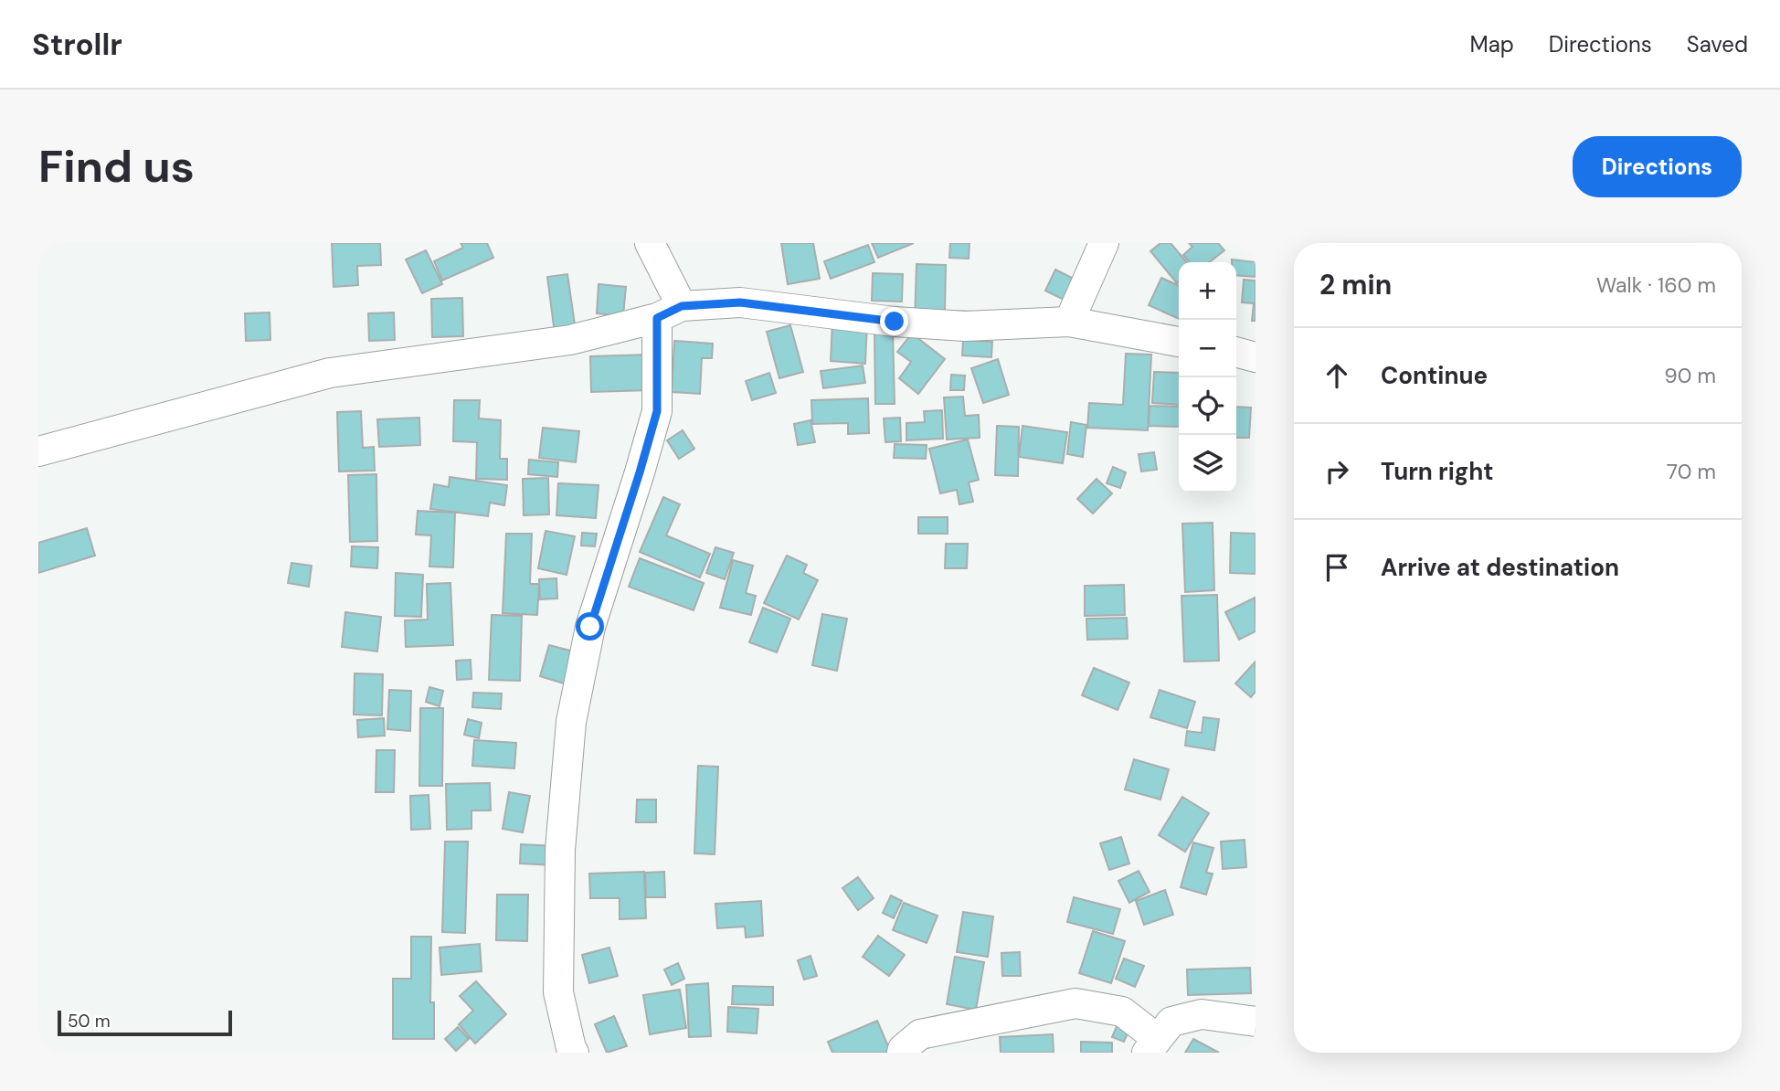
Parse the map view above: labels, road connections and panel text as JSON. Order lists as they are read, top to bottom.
{
  "scale_bar": "50 m",
  "page": {
    "header": "Strollr",
    "nav": ["Map", "Directions", "Saved"],
    "buttons": "Directions",
    "title": "Find us",
    "heading": ["2 min", "Walk · 160 m"],
    "map_buttons": ["+", "−"],
    "list": [
      ["Continue", "90 m"],
      ["Turn right", "70 m"],
      "Arrive at destination"
    ],
    "scale": "50 m"
  }
}
